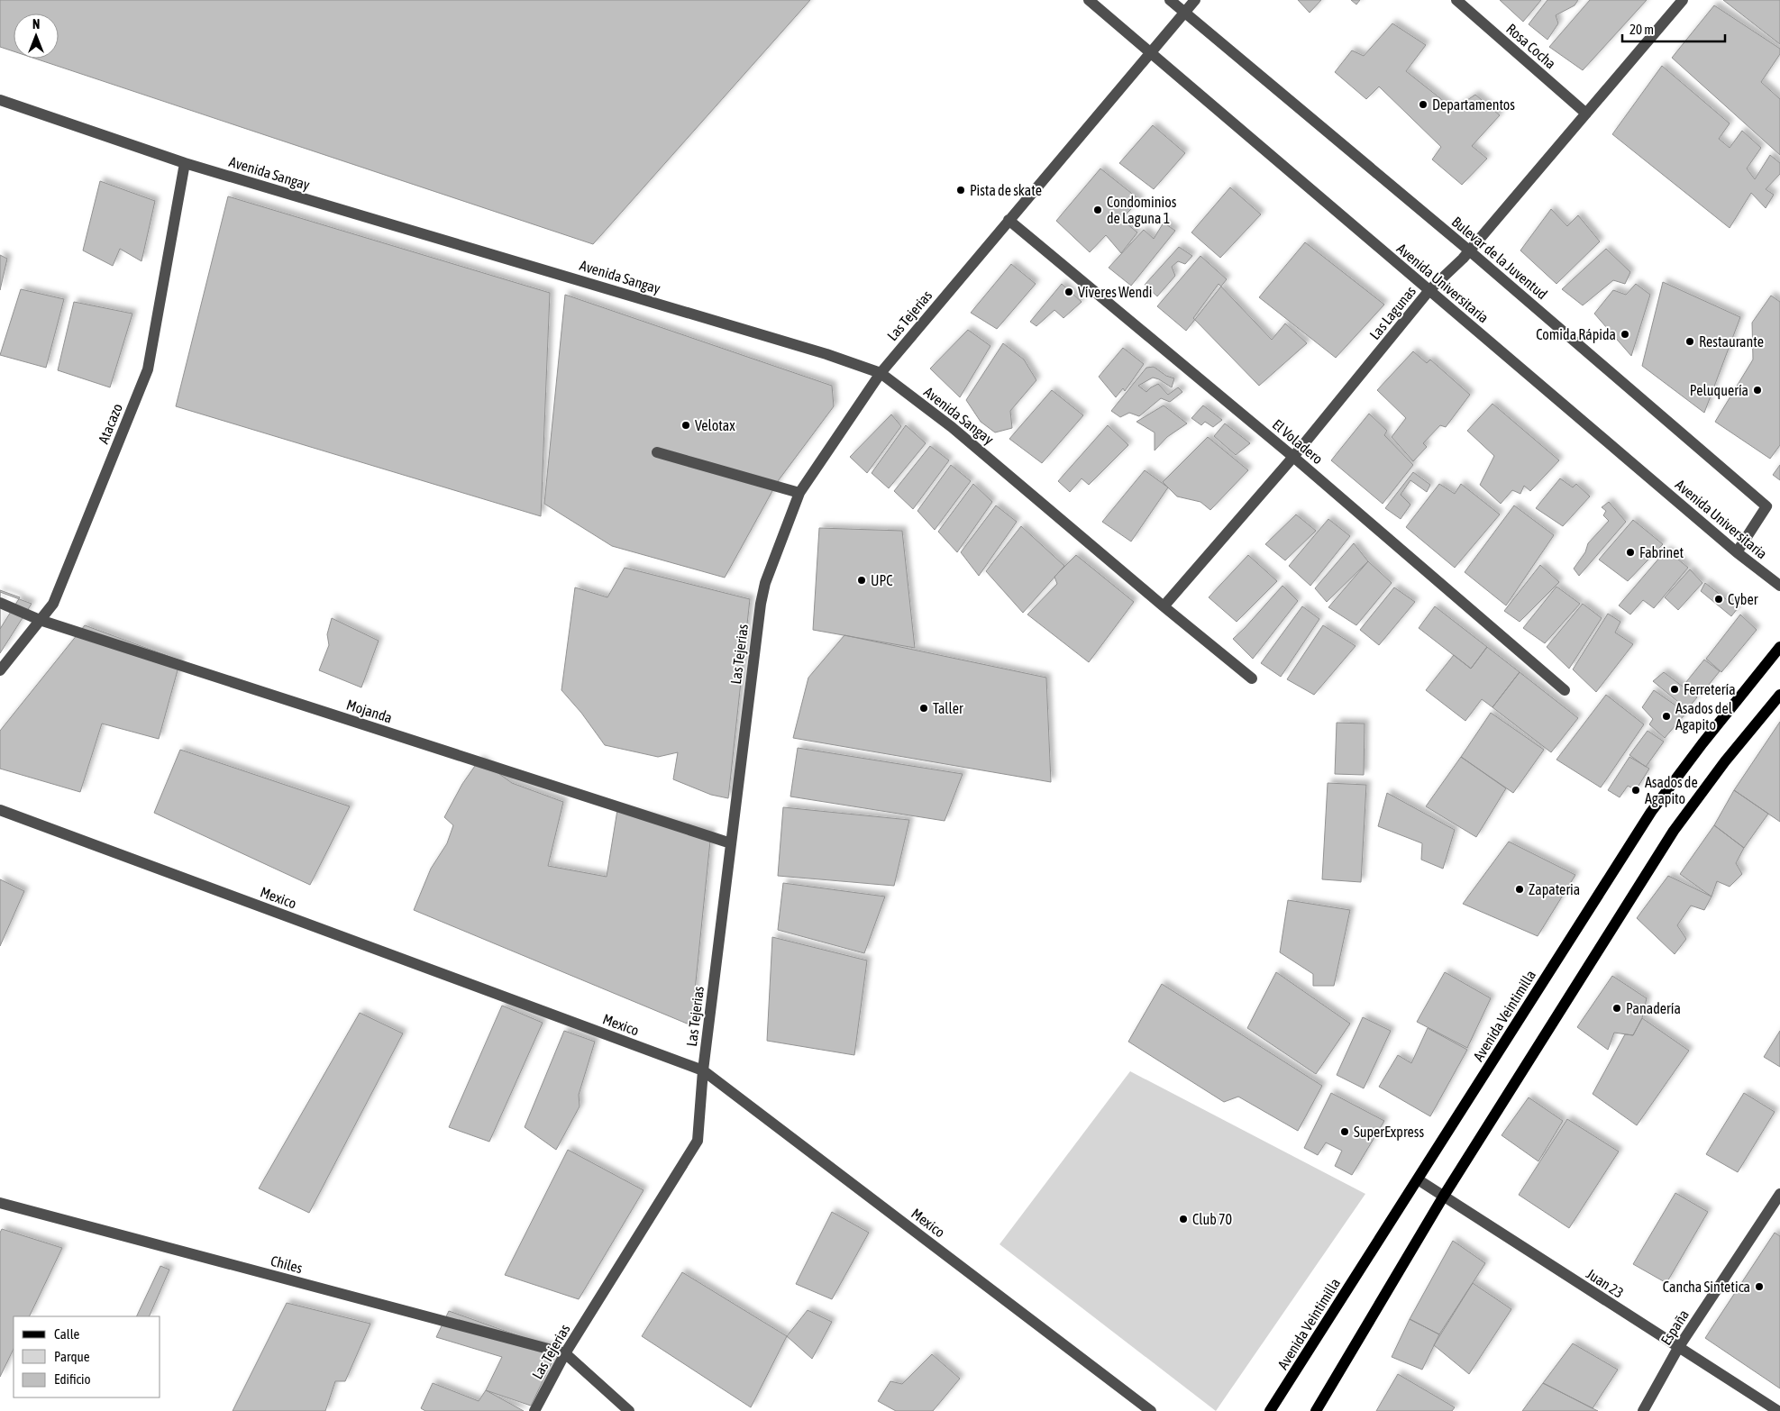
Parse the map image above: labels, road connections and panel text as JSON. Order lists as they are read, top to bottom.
{
  "streets": {
    "main road": ["Avenida Veintimilla"],
    "street": [
      "Rosa Cocha",
      "Avenida Sangay",
      "Bulevar de la Juventud",
      "Avenida Universitaria",
      "Las Lagunas",
      "Las Tejerias",
      "Atacazo",
      "El Voladero",
      "Mojanda",
      "Mexico",
      "Chiles",
      "Juan 23",
      "España"
    ]
  },
  "crossings": [
    ["Rosa Cocha", "Las Lagunas"],
    ["Avenida Sangay", "Las Lagunas"],
    ["Avenida Sangay", "Las Tejerias"],
    ["Avenida Sangay", "Atacazo"],
    ["Bulevar de la Juventud", "Avenida Universitaria"],
    ["Bulevar de la Juventud", "Las Lagunas"],
    ["Bulevar de la Juventud", "Las Tejerias"],
    ["Avenida Universitaria", "Las Lagunas"],
    ["Avenida Universitaria", "Las Tejerias"],
    ["Las Lagunas", "El Voladero"],
    ["Las Tejerias", "El Voladero"],
    ["Las Tejerias", "Mojanda"],
    ["Las Tejerias", "Mexico"],
    ["Las Tejerias", "Chiles"],
    ["Atacazo", "Mojanda"],
    ["Avenida Veintimilla", "Juan 23"],
    ["Juan 23", "España"]
  ],
  "places": [
    "Departamentos",
    "Pista de skate",
    "Condominios de Laguna 1",
    "Víveres Wendi",
    "Comida Rápida",
    "Restaurante",
    "Peluquería",
    "Velotax",
    "Fabrinet",
    "UPC",
    "Cyber",
    "Ferretería",
    "Taller",
    "Asados del Agapito",
    "Asados de Agapito",
    "Zapateria",
    "Panadería",
    "SuperExpress",
    "Club 70",
    "Cancha Sintetica"
  ],
  "legend": ["Calle", "Parque", "Edificio"],
  "scale_bar": "20 m",
  "north": "top"
}
